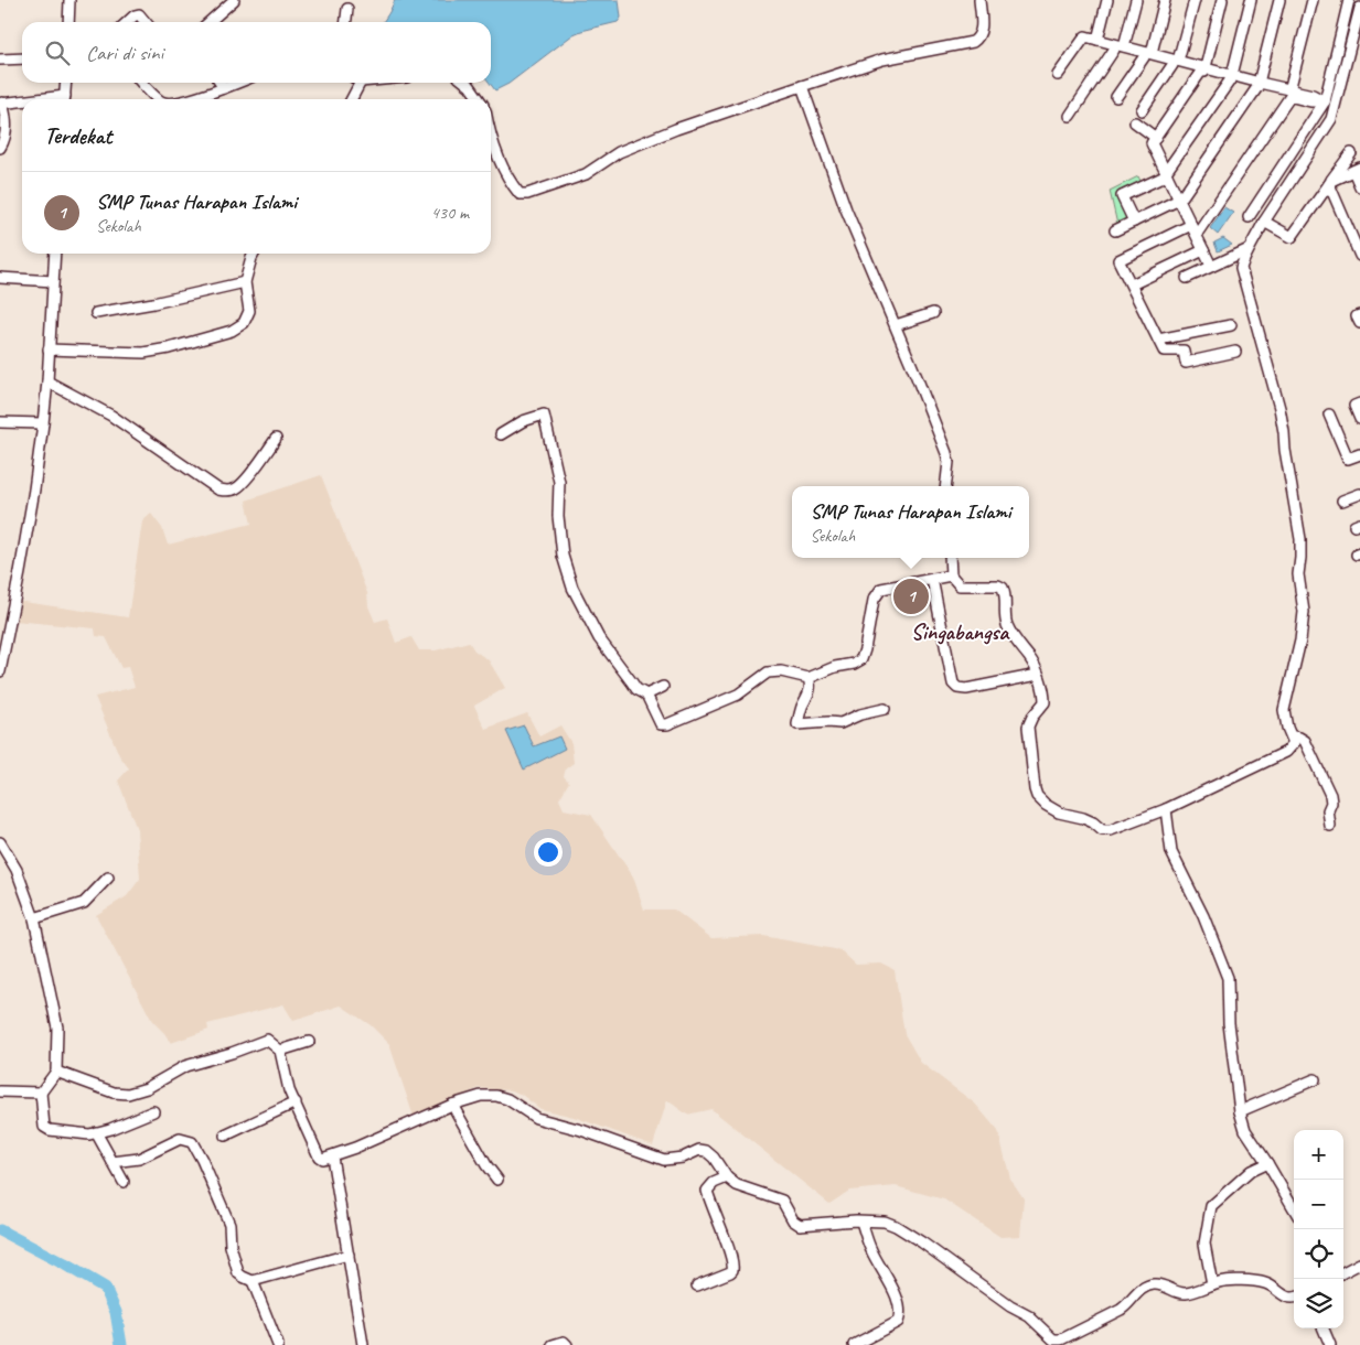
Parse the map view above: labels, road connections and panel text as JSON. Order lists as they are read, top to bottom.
{
  "districts": ["Singabangsa"],
  "page": {
    "search": "Cari di sini",
    "heading": "Terdekat",
    "list": [
      {
        "mark": "1",
        "name": "SMP Tunas Harapan Islami",
        "note": "Sekolah",
        "value": "430 m"
      }
    ],
    "popup": ["SMP Tunas Harapan Islami", "Sekolah"],
    "pins": "1",
    "map_buttons": ["+", "−"]
  }
}
